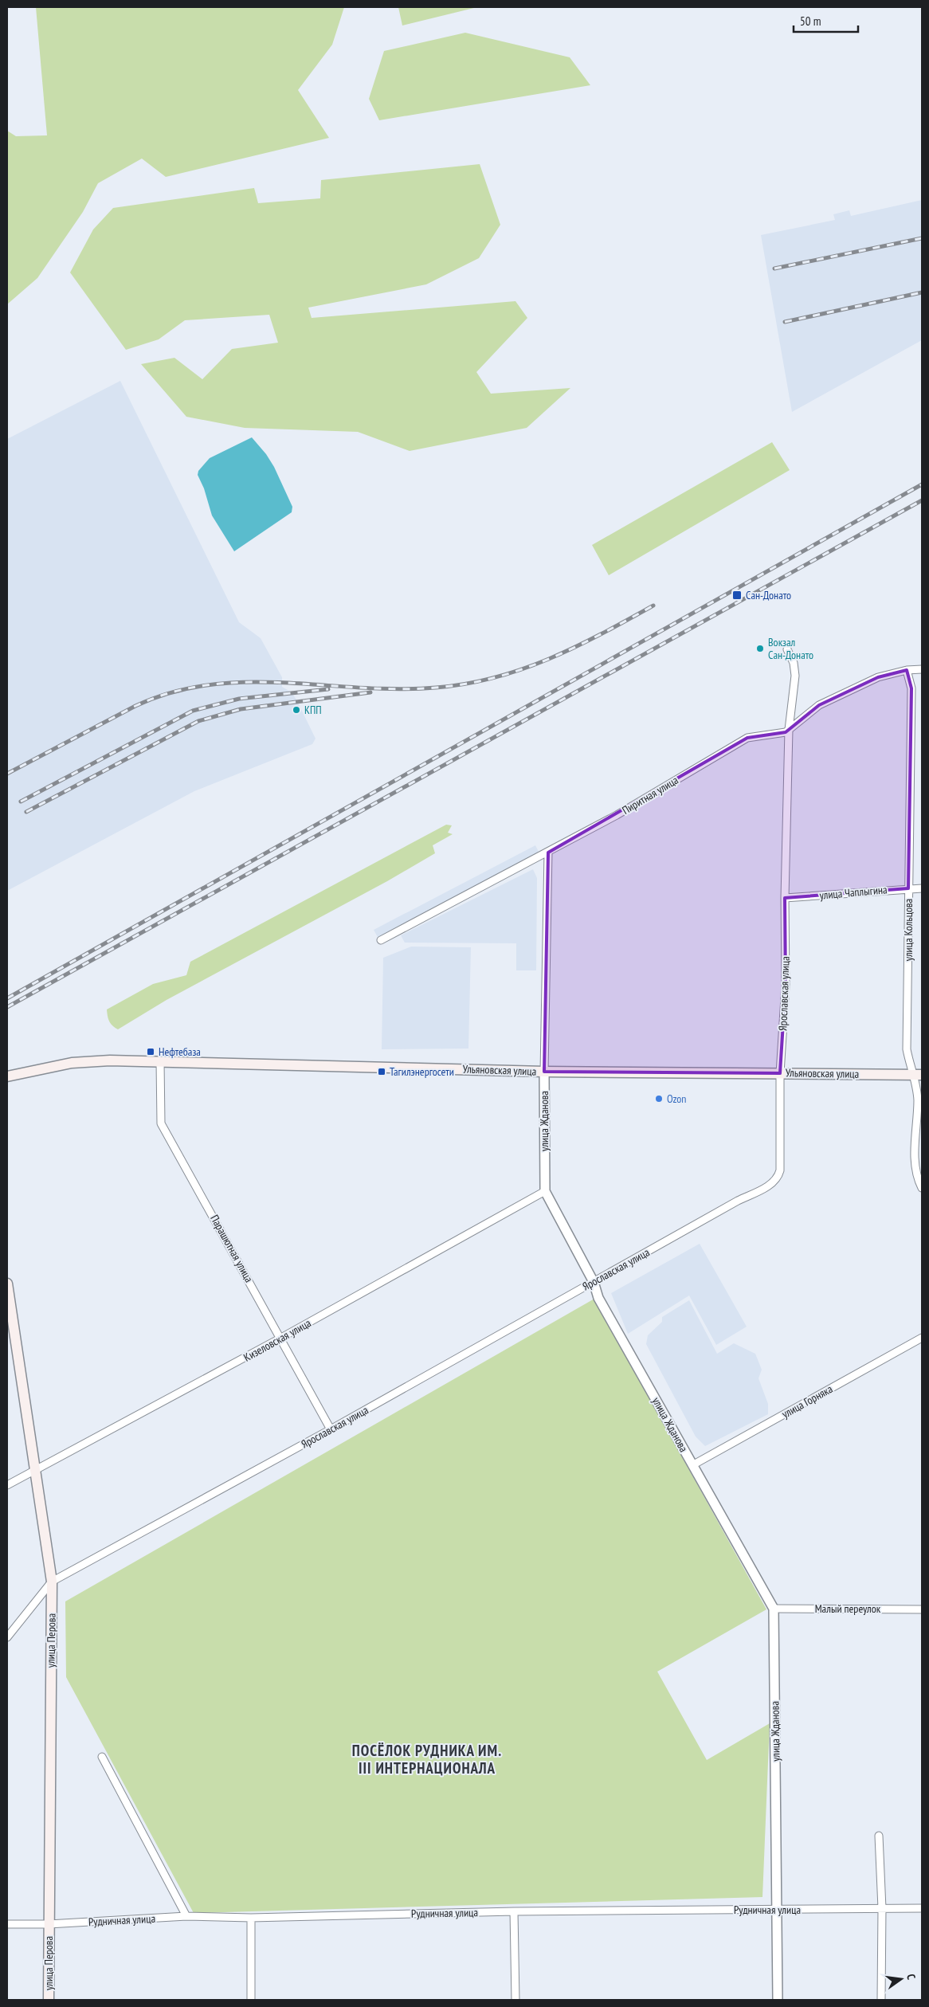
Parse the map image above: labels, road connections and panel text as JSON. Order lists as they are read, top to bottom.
{
  "streets": {
    "main road": ["Ульяновская улица", "улица Перова"],
    "street": [
      "Пиритная улица",
      "улица Чаплыгина",
      "улица Кольцова",
      "Ярославская улица",
      "улица Жданова",
      "Парашютная улица",
      "Кизеловская улица",
      "улица Горняка",
      "Малый переулок",
      "Рудничная улица"
    ]
  },
  "crossings": [
    ["Пиритная улица", "Ярославская улица"],
    ["Пиритная улица", "улица Жданова"],
    ["улица Чаплыгина", "улица Кольцова"],
    ["улица Чаплыгина", "Ярославская улица"],
    ["улица Кольцова", "Ульяновская улица"],
    ["Ярославская улица", "Ульяновская улица"],
    ["Ярославская улица", "улица Жданова"],
    ["Ярославская улица", "Парашютная улица"],
    ["Ярославская улица", "улица Перова"],
    ["Ульяновская улица", "улица Жданова"],
    ["Ульяновская улица", "Парашютная улица"],
    ["улица Жданова", "Кизеловская улица"],
    ["улица Жданова", "улица Горняка"],
    ["улица Жданова", "Малый переулок"],
    ["улица Жданова", "Рудничная улица"],
    ["Парашютная улица", "Кизеловская улица"],
    ["Кизеловская улица", "улица Перова"],
    ["улица Перова", "Рудничная улица"]
  ],
  "districts": ["ПОСЁЛОК РУДНИКА ИМ. III ИНТЕРНАЦИОНАЛА"],
  "places": {
    "transit": ["Сан-Донато", "Нефтебаза", "Тагилэнергосети"],
    "other": ["Вокзал Сан-Донато", "КПП", "Ozon"]
  },
  "scale_bar": "50 m",
  "north": "right"
}
